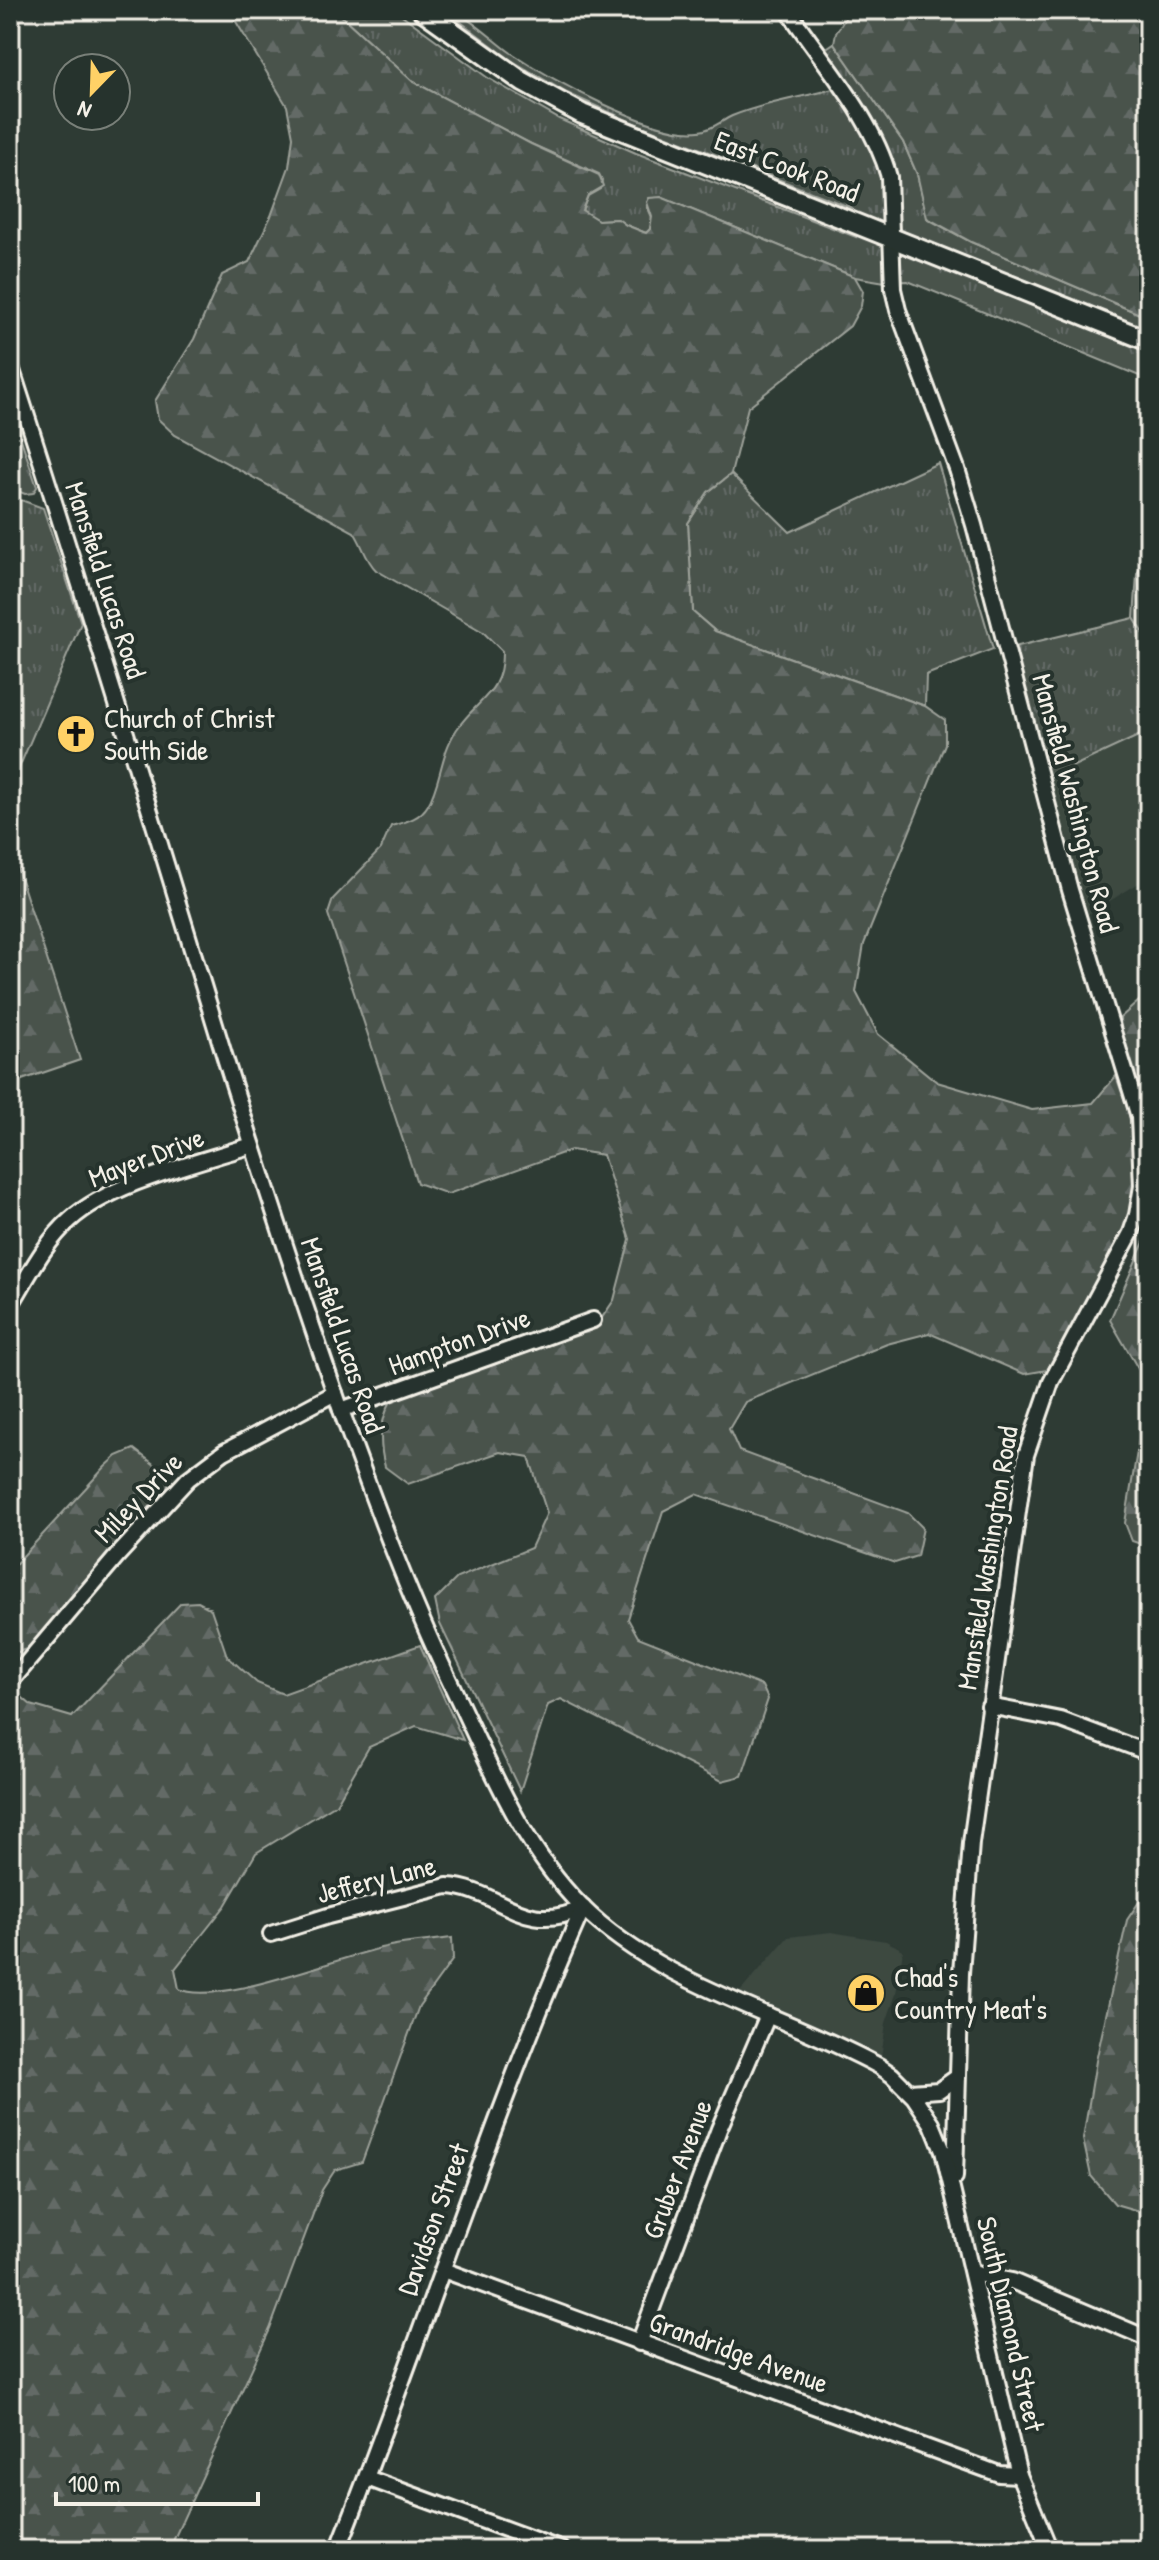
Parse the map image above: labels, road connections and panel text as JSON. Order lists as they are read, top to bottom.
{
  "streets": {
    "main road": ["East Cook Road"],
    "street": [
      "Mansfield Lucas Road",
      "Mansfield Washington Road",
      "Mayer Drive",
      "Hampton Drive",
      "Miley Drive",
      "Jeffery Lane",
      "Gruber Avenue",
      "Davidson Street",
      "South Diamond Street",
      "Grandridge Avenue"
    ]
  },
  "crossings": [
    ["East Cook Road", "Mansfield Washington Road"],
    ["Mansfield Lucas Road", "Mayer Drive"],
    ["Mansfield Lucas Road", "Hampton Drive"],
    ["Mansfield Lucas Road", "Miley Drive"],
    ["Mansfield Lucas Road", "Jeffery Lane"],
    ["Mansfield Lucas Road", "Gruber Avenue"],
    ["Mansfield Lucas Road", "Davidson Street"],
    ["Mansfield Lucas Road", "South Diamond Street"],
    ["Mansfield Washington Road", "South Diamond Street"],
    ["Jeffery Lane", "Davidson Street"],
    ["Gruber Avenue", "Grandridge Avenue"],
    ["Davidson Street", "Grandridge Avenue"],
    ["South Diamond Street", "Grandridge Avenue"]
  ],
  "places": {
    "church": ["Church of Christ South Side"],
    "shop": ["Chad's Country Meat's"]
  },
  "scale_bar": "100 m",
  "north": "bottom left"
}
